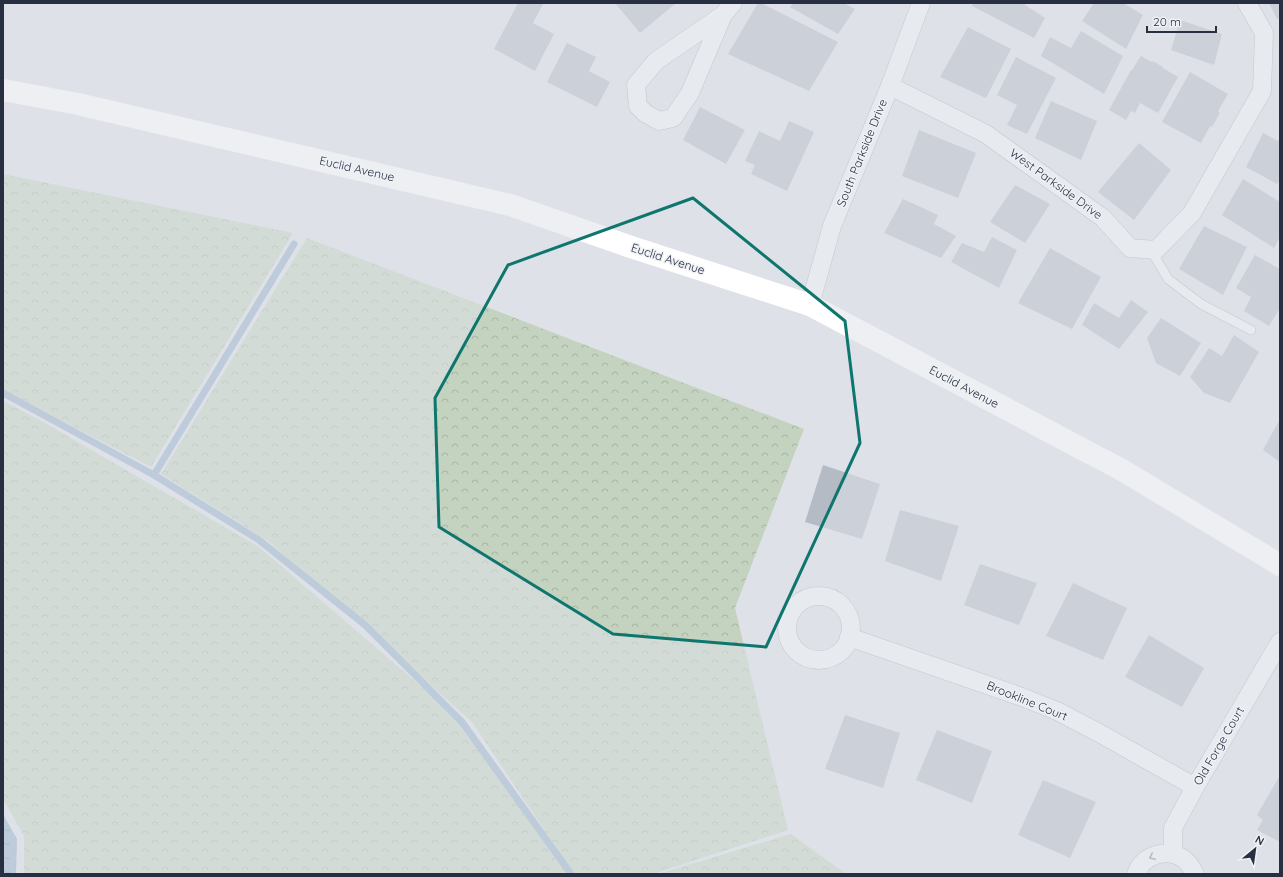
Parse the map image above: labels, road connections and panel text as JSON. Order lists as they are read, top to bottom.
{
  "streets": {
    "main road": ["Euclid Avenue"],
    "street": [
      "South Parkside Drive",
      "West Parkside Drive",
      "Brookline Court",
      "Old Forge Court"
    ]
  },
  "crossings": [
    ["South Parkside Drive", "Euclid Avenue"],
    ["South Parkside Drive", "West Parkside Drive"],
    ["Brookline Court", "Old Forge Court"]
  ],
  "scale_bar": "20 m",
  "north": "top right"
}
